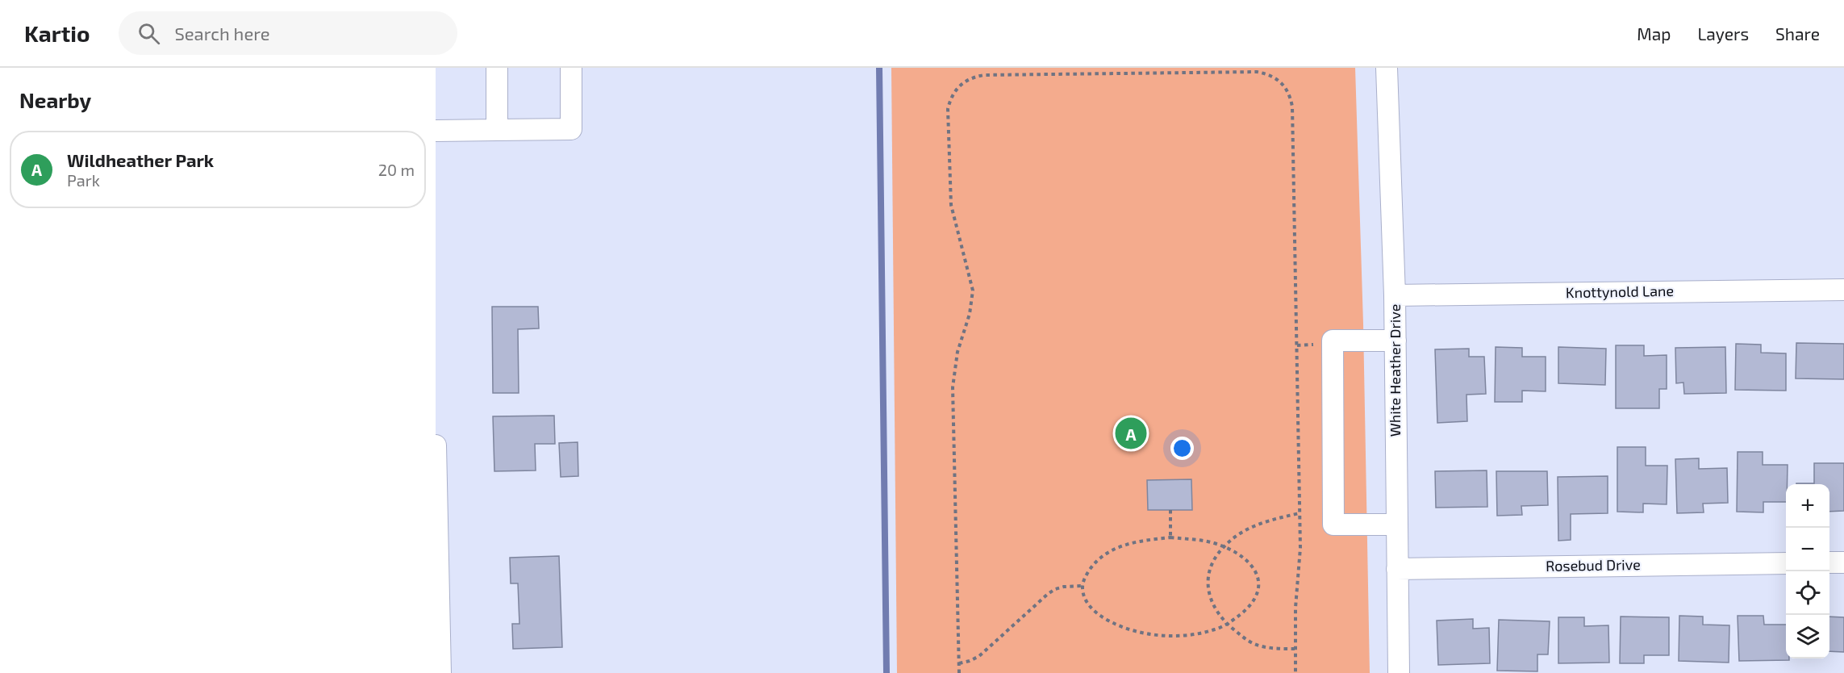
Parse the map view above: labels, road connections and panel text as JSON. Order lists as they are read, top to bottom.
{
  "streets": {
    "street": ["Knottynold Lane", "White Heather Drive", "Rosebud Drive"]
  },
  "crossings": [
    ["Knottynold Lane", "White Heather Drive"],
    ["White Heather Drive", "Rosebud Drive"]
  ],
  "page": {
    "header": "Kartio",
    "search": "Search here",
    "nav": ["Map", "Layers", "Share"],
    "heading": "Nearby",
    "list": [
      {
        "mark": "A",
        "name": "Wildheather Park",
        "note": "Park",
        "value": "20 m"
      }
    ],
    "pins": "A",
    "map_buttons": ["+", "−"]
  }
}
